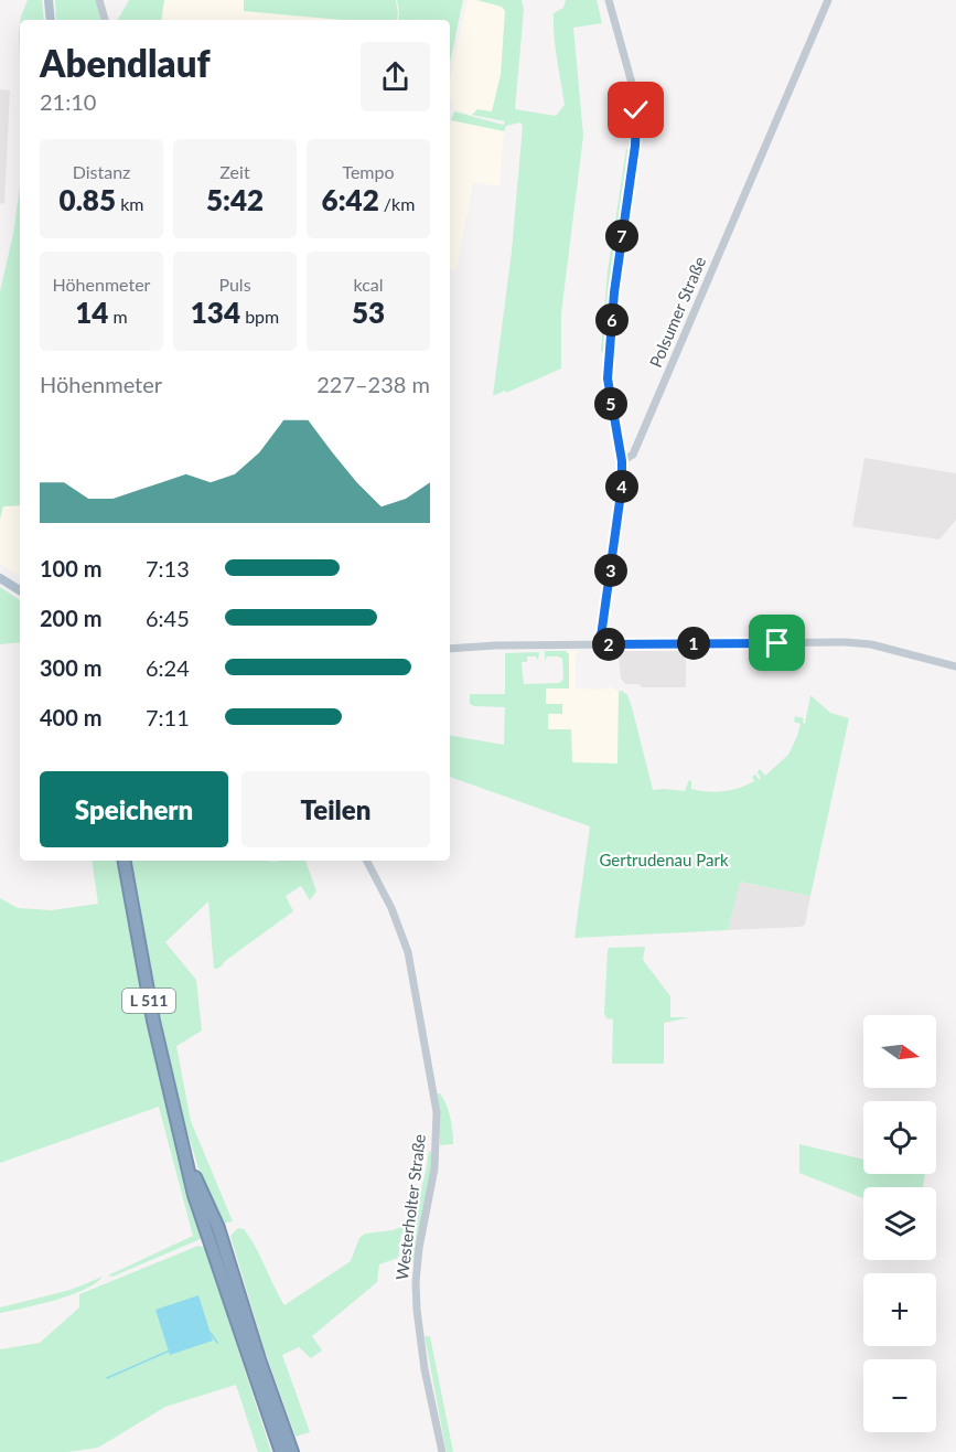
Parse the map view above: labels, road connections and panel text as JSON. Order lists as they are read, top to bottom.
{
  "streets": {
    "highway": ["L 511"],
    "street": ["Polsumer Straße", "Westerholter Straße"]
  },
  "parks": ["Gertrudenau Park"],
  "north": "right",
  "page": {
    "heading": ["Abendlauf", "21:10"],
    "stats": [
      ["Distanz", "0.85 km"],
      ["Zeit", "5:42"],
      ["Tempo", "6:42 /km"],
      ["Höhenmeter", "14 m"],
      ["Puls", "134 bpm"],
      ["kcal", "53"]
    ],
    "pins": [
      "7",
      "6",
      "5",
      "4",
      "3",
      "1",
      "2"
    ],
    "chart": ["Höhenmeter", "227–238 m"],
    "list": [
      {
        "name": "100 m",
        "note": "7:13"
      },
      {
        "name": "200 m",
        "note": "6:45"
      },
      {
        "name": "300 m",
        "note": "6:24"
      },
      {
        "name": "400 m",
        "note": "7:11"
      }
    ],
    "buttons": ["Speichern", "Teilen"],
    "map_buttons": ["+", "−"]
  }
}
